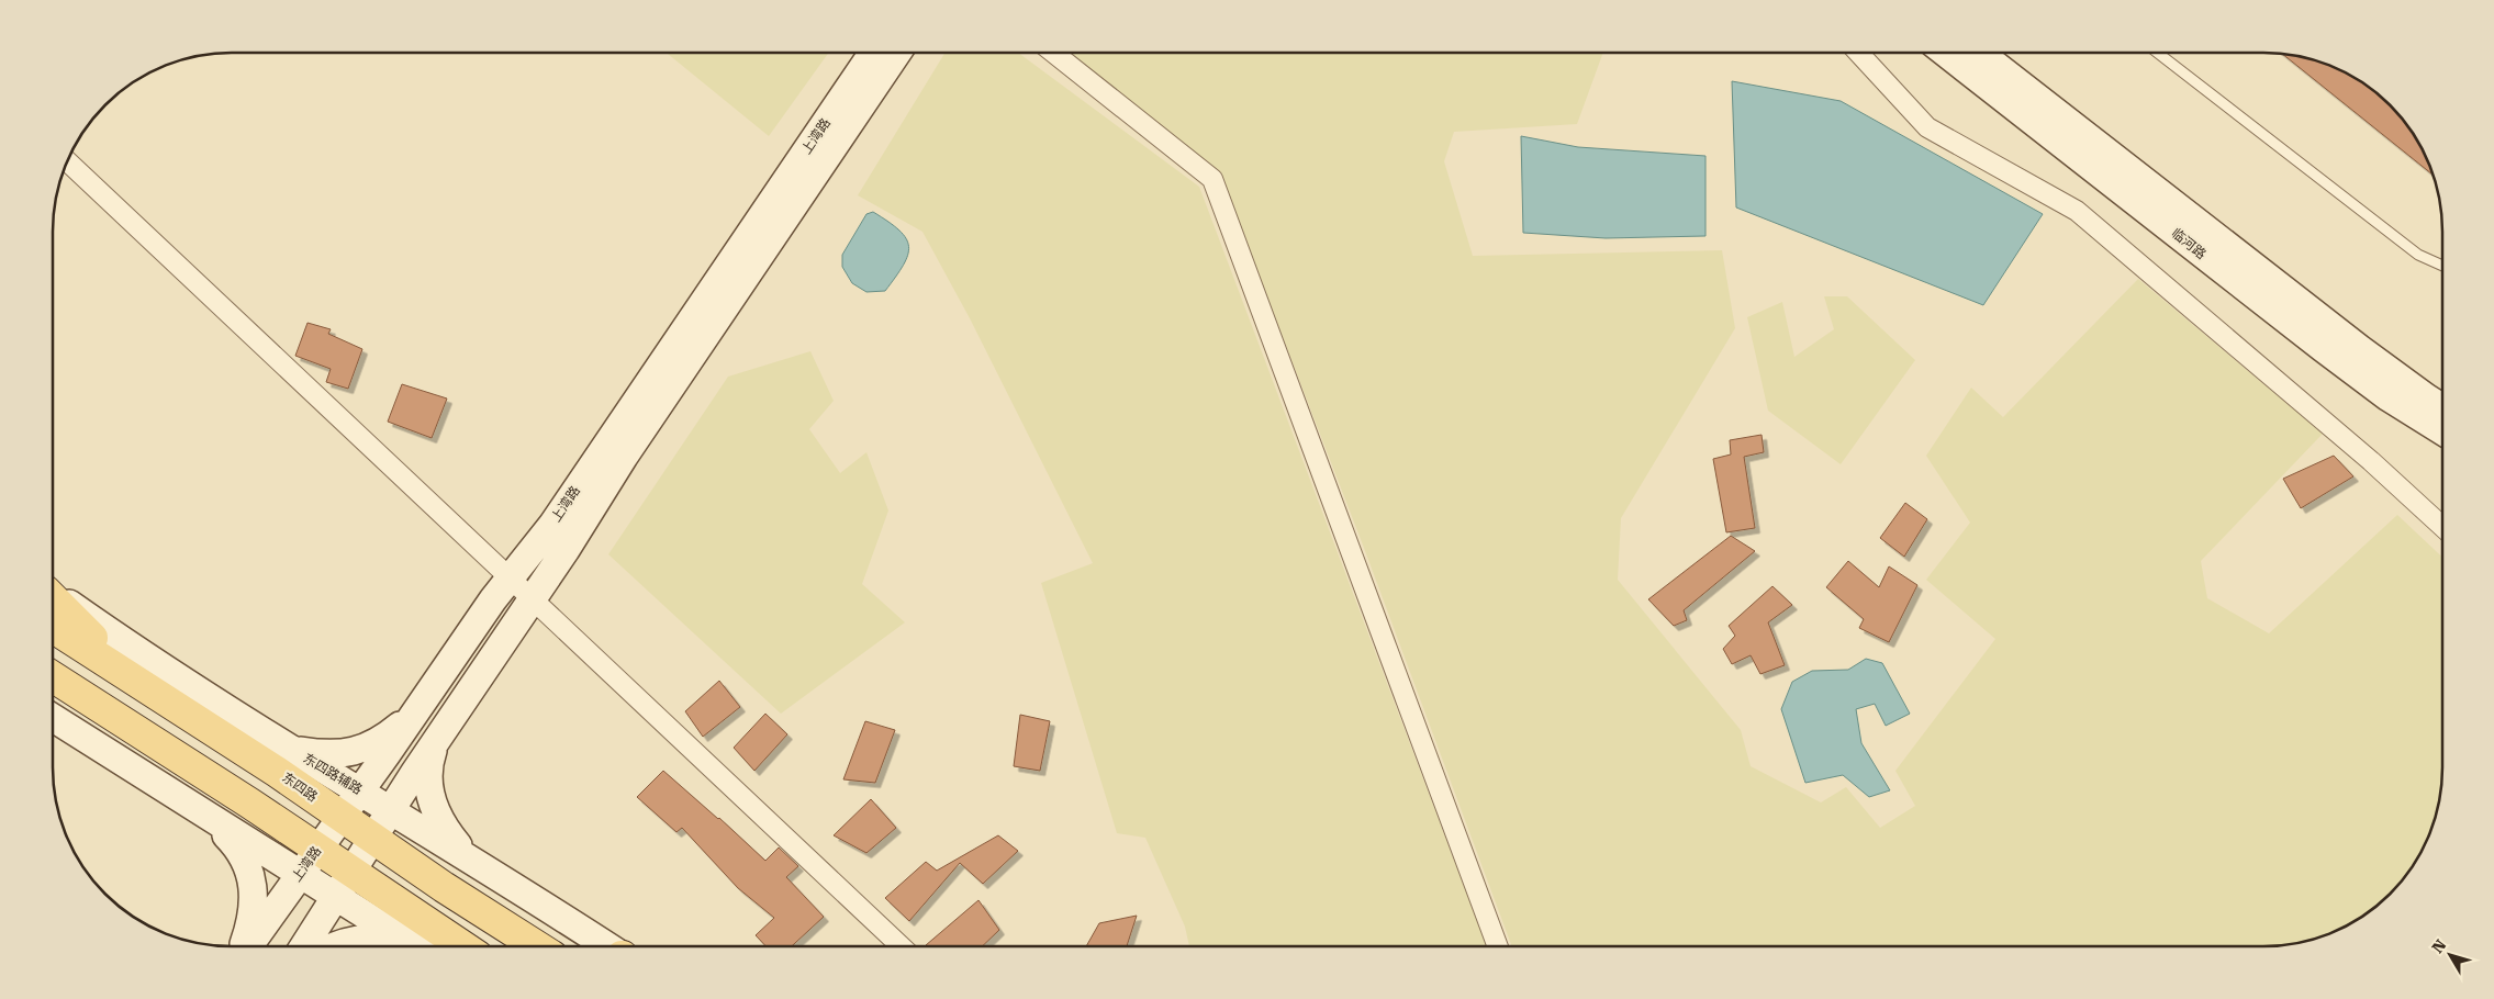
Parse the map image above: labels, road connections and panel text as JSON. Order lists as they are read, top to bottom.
{
  "streets": {
    "main road": [
      "上湾路",
      "临河路",
      "东四路辅路",
      "东四路"
    ]
  },
  "crossings": [
    ["上湾路", "东四路辅路"],
    ["上湾路", "东四路"]
  ],
  "north": "top left"
}
